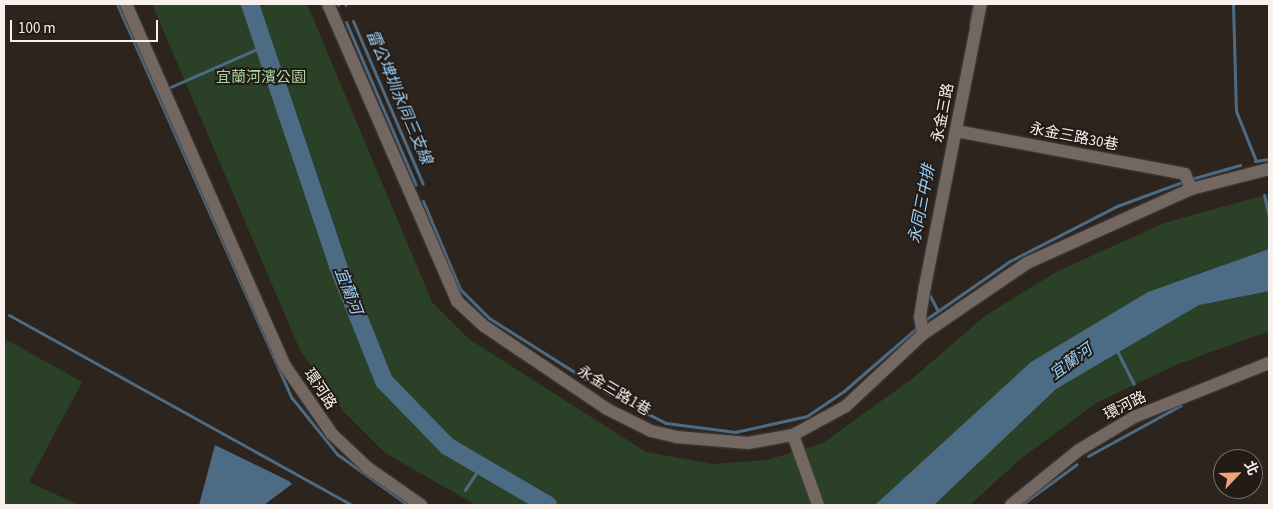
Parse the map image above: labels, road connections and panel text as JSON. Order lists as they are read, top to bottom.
{
  "streets": {
    "street": [
      "永金三路",
      "永金三路30巷",
      "環河路",
      "永金三路1巷"
    ]
  },
  "crossings": [
    ["永金三路", "永金三路30巷"],
    ["永金三路", "永金三路1巷"],
    ["永金三路30巷", "永金三路1巷"]
  ],
  "water": ["雷公埤圳永同三支線", "永同三中排", "宜蘭河"],
  "parks": ["宜蘭河濱公園"],
  "scale_bar": "100 m",
  "north": "top right"
}
